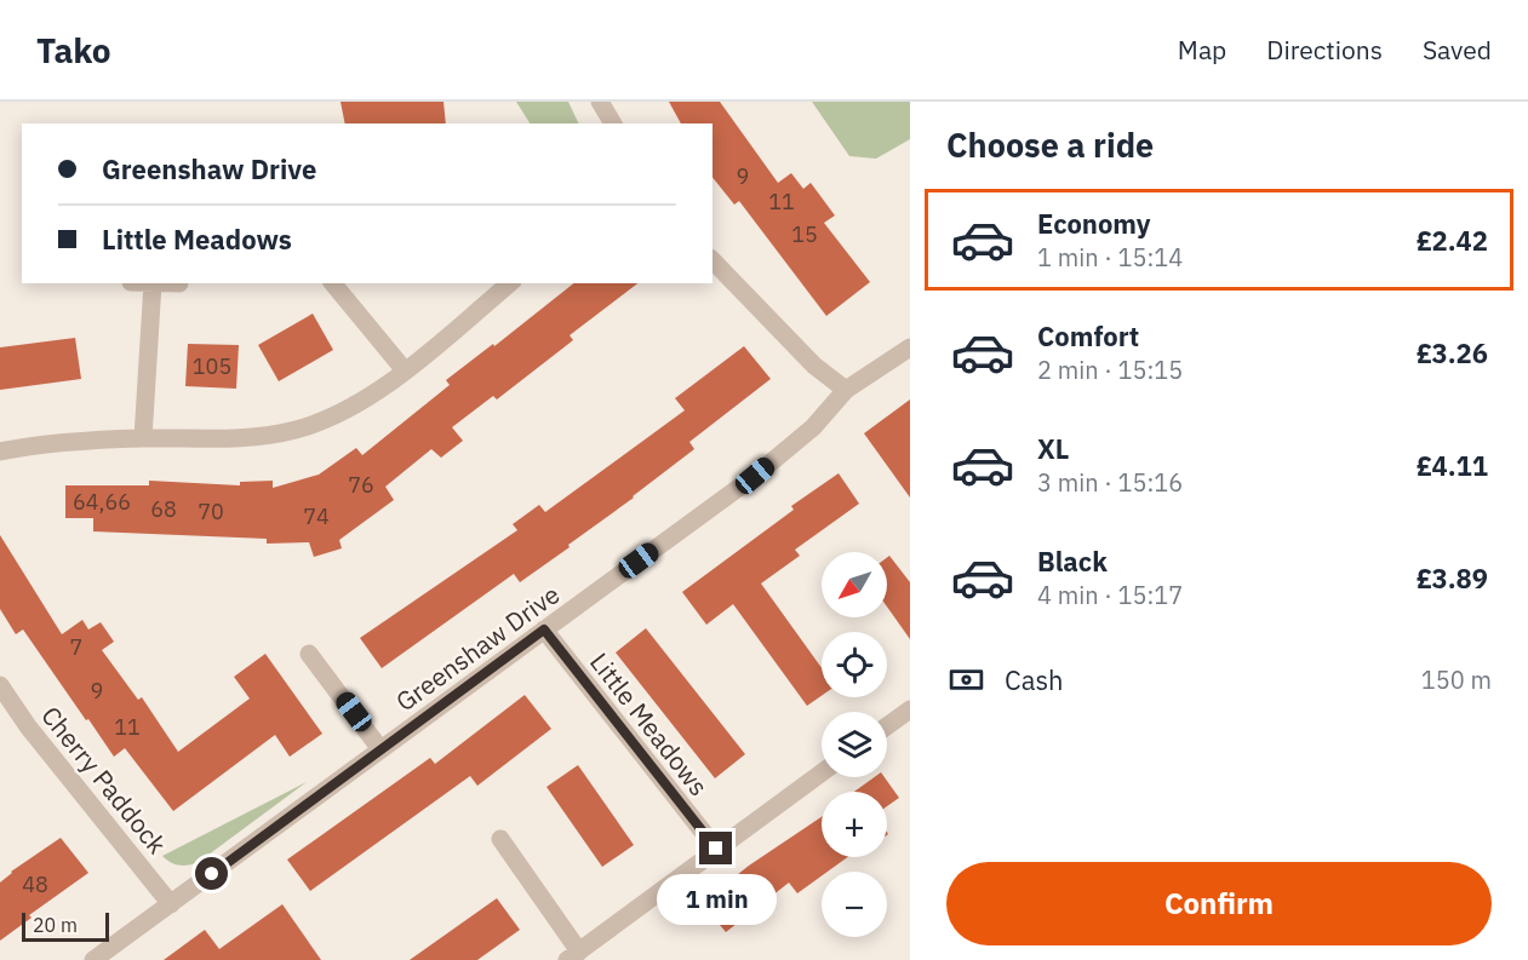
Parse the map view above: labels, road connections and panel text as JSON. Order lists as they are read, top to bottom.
{
  "streets": {
    "street": ["Greenshaw Drive", "Little Meadows", "Cherry Paddock"]
  },
  "crossings": [
    ["Greenshaw Drive", "Little Meadows"],
    ["Greenshaw Drive", "Cherry Paddock"]
  ],
  "house_numbers": [
    "9",
    "11",
    "15",
    "105",
    "76",
    "64,66",
    "68",
    "70",
    "74",
    "7",
    "9",
    "11",
    "48"
  ],
  "scale_bar": "20 m",
  "north": "bottom left",
  "page": {
    "header": "Tako",
    "nav": ["Map", "Directions", "Saved"],
    "heading": "Choose a ride",
    "banner": ["Greenshaw Drive", "Little Meadows"],
    "list": [
      {
        "name": "Economy",
        "note": "1 min · 15:14",
        "value": "£2.42"
      },
      {
        "name": "Comfort",
        "note": "2 min · 15:15",
        "value": "£3.26"
      },
      {
        "name": "XL",
        "note": "3 min · 15:16",
        "value": "£4.11"
      },
      {
        "name": "Black",
        "note": "4 min · 15:17",
        "value": "£3.89"
      }
    ],
    "map_buttons": ["+", "−"],
    "pay": ["Cash", "150 m"],
    "buttons": "Confirm",
    "bubble": "1 min",
    "scale": "20 m"
  }
}
